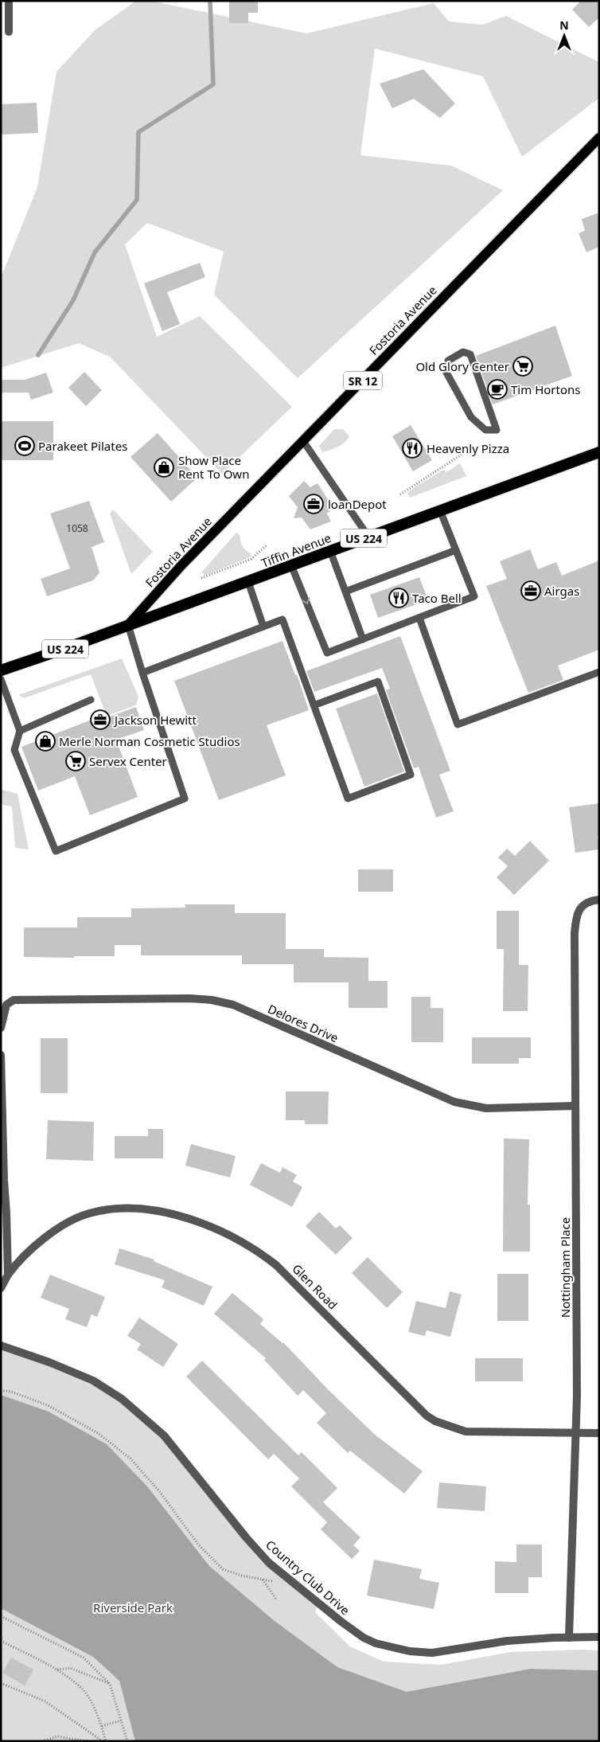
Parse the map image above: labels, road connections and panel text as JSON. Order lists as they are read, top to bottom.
{
  "streets": {
    "highway": ["US 224", "Tiffin Avenue"],
    "main road": ["Fostoria Avenue", "SR 12"],
    "street": [
      "Delores Drive",
      "Nottingham Place",
      "Glen Road",
      "Country Club Drive"
    ]
  },
  "crossings": [
    ["Fostoria Avenue", "Tiffin Avenue"],
    ["Delores Drive", "Nottingham Place"],
    ["Nottingham Place", "Glen Road"],
    ["Nottingham Place", "Country Club Drive"]
  ],
  "parks": ["Riverside Park"],
  "places": {
    "supermarket": ["Old Glory Center", "Servex Center"],
    "cafe": ["Tim Hortons"],
    "sports": ["Parakeet Pilates"],
    "restaurant": ["Heavenly Pizza", "Taco Bell"],
    "shop": ["Show Place Rent To Own", "Merle Norman Cosmetic Studios"],
    "office": ["loanDepot", "Airgas", "Jackson Hewitt"]
  },
  "house_numbers": ["1058"],
  "north": "top"
}
